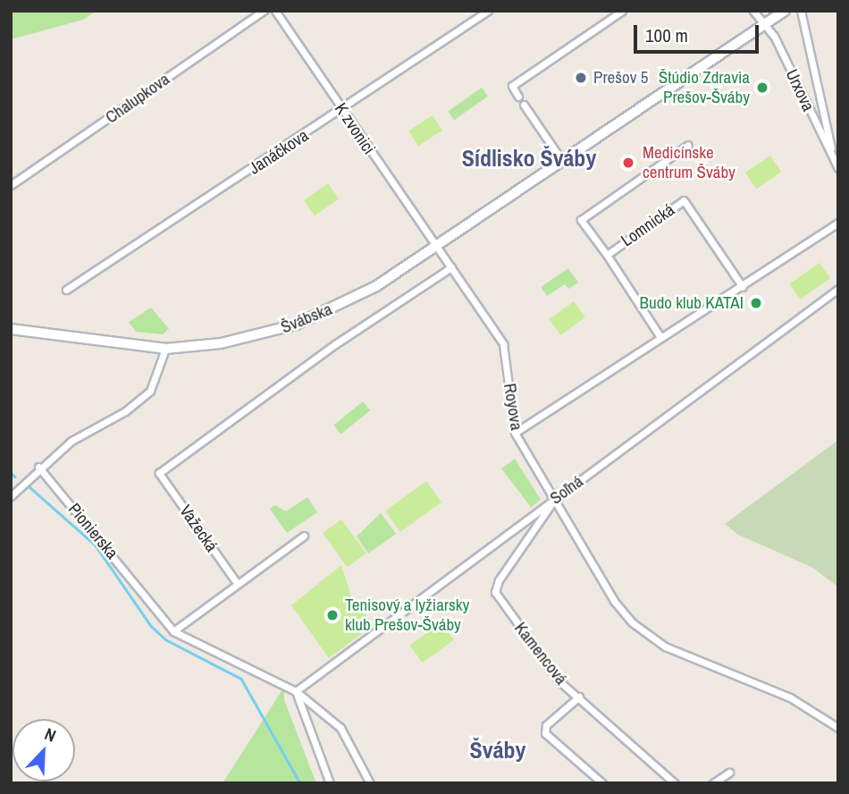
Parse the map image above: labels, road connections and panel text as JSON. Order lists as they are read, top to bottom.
{
  "streets": {
    "street": [
      "Urxova",
      "Chalupkova",
      "K zvonici",
      "Janáčkova",
      "Lomnická",
      "Švábska",
      "Royova",
      "Soľná",
      "Važecká",
      "Pionierska",
      "Kamencová"
    ]
  },
  "crossings": [
    ["Urxova", "Švábska"],
    ["K zvonici", "Janáčkova"],
    ["K zvonici", "Švábska"],
    ["K zvonici", "Royova"],
    ["Švábska", "Royova"],
    ["Švábska", "Važecká"],
    ["Royova", "Soľná"],
    ["Royova", "Kamencová"],
    ["Soľná", "Pionierska"],
    ["Soľná", "Kamencová"]
  ],
  "districts": ["Sídlisko Šváby", "Šváby"],
  "places": [
    "Prešov 5",
    "Štúdio Zdravia Prešov-Šváby",
    "Medicínske centrum Šváby",
    "Budo klub KATAI",
    "Tenisový a lyžiarsky klub Prešov-Šváby"
  ],
  "scale_bar": "100 m",
  "north": "top right"
}
